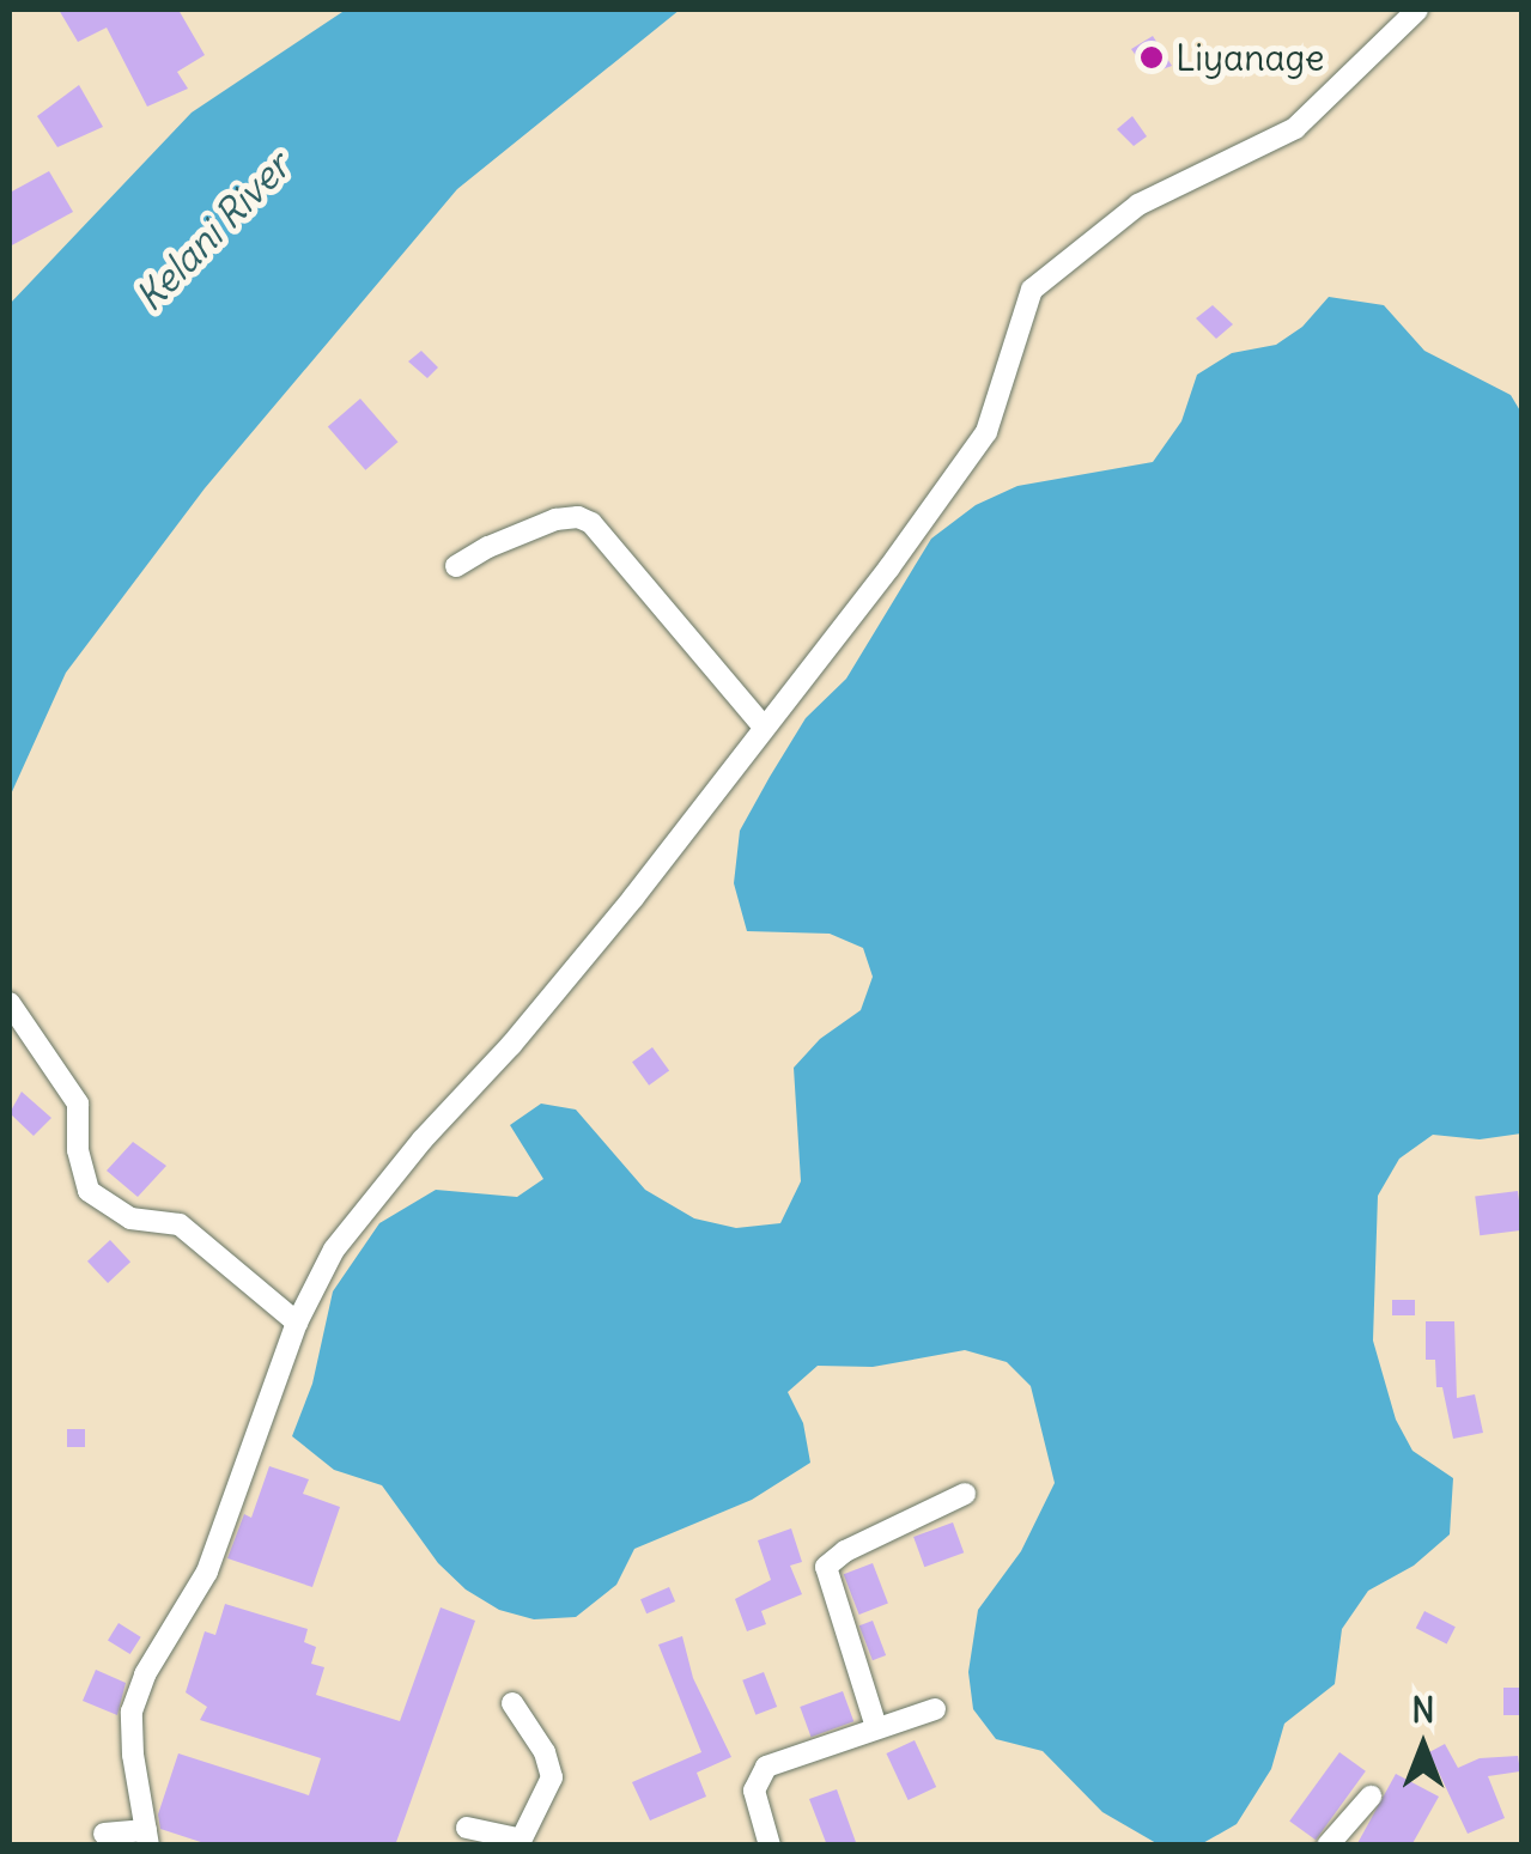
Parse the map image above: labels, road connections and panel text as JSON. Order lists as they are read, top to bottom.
{
  "water": ["Kelani River"],
  "places": ["Liyanage"],
  "north": "top"
}
